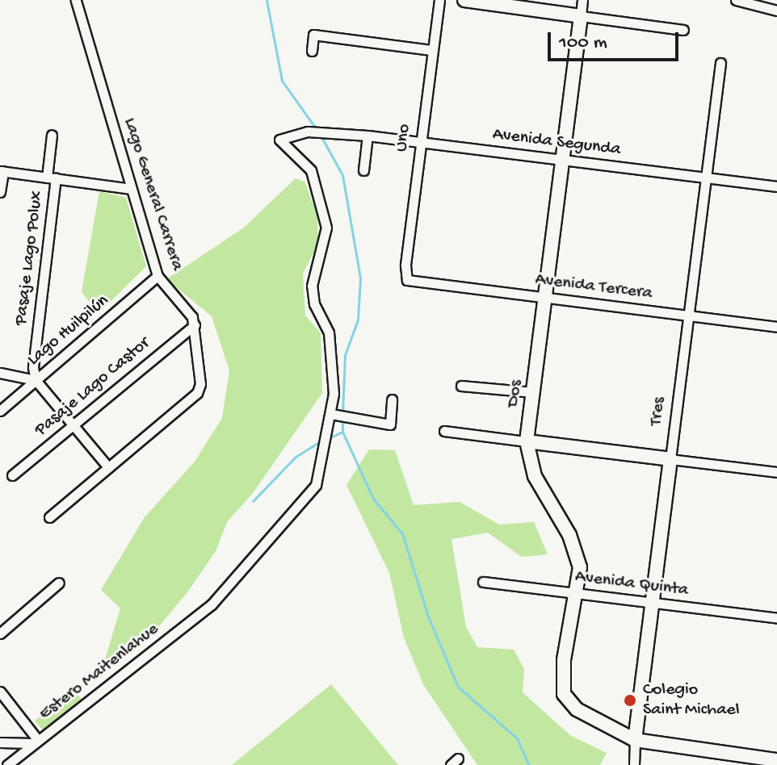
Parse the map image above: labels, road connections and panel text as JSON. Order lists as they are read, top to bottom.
{
  "streets": {
    "street": [
      "Uno",
      "Avenida Segunda",
      "Lago General Carrera",
      "Pasaje Lago Polux",
      "Avenida Tercera",
      "Lago Huilpilún",
      "Pasaje Lago Castor",
      "Dos",
      "Tres",
      "Avenida Quinta",
      "Estero Maitenlahue"
    ]
  },
  "crossings": [
    ["Uno", "Avenida Segunda"],
    ["Uno", "Avenida Tercera"],
    ["Avenida Segunda", "Dos"],
    ["Avenida Segunda", "Tres"],
    ["Avenida Segunda", "Estero Maitenlahue"],
    ["Lago General Carrera", "Lago Huilpilún"],
    ["Lago General Carrera", "Pasaje Lago Castor"],
    ["Pasaje Lago Polux", "Lago Huilpilún"],
    ["Avenida Tercera", "Dos"],
    ["Avenida Tercera", "Tres"],
    ["Dos", "Tres"],
    ["Dos", "Avenida Quinta"],
    ["Tres", "Avenida Quinta"]
  ],
  "places": ["Colegio Saint Michael"],
  "scale_bar": "100 m"
}
